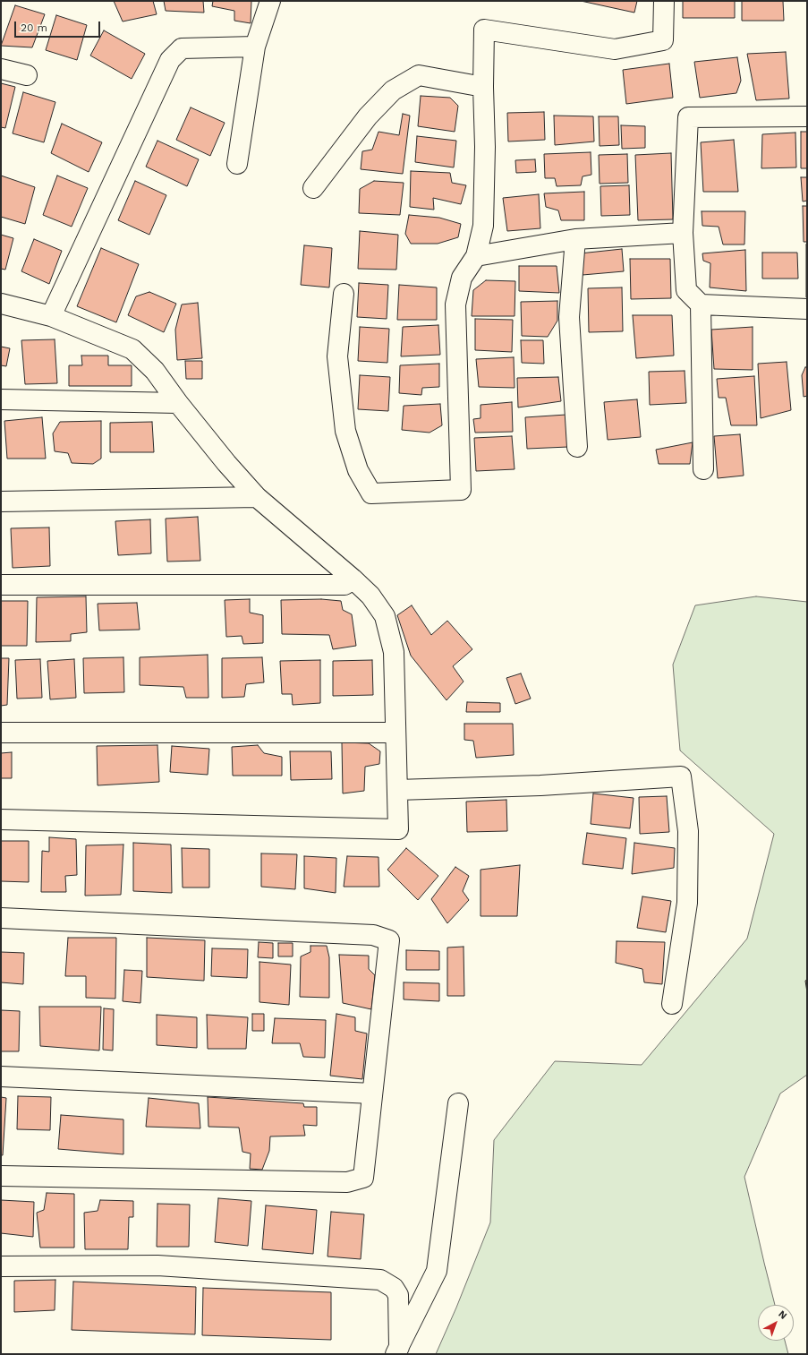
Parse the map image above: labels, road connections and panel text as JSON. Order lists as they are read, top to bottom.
{
  "scale_bar": "20 m",
  "north": "top right"
}
